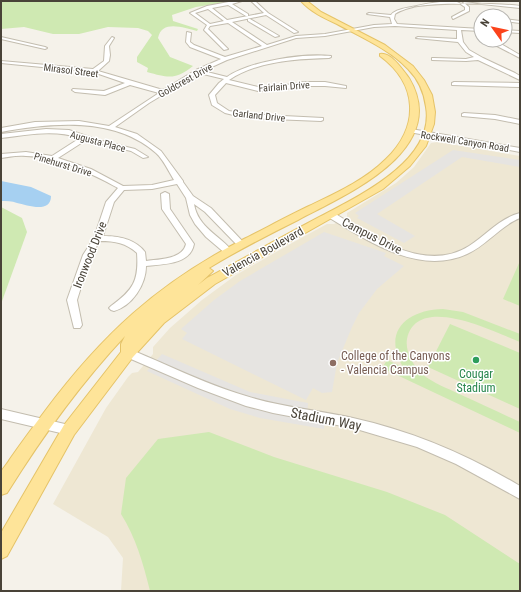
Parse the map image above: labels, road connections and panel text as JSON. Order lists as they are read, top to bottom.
{
  "streets": {
    "main road": ["Valencia Boulevard"],
    "street": [
      "Mirasol Street",
      "Goldcrest Drive",
      "Fairlain Drive",
      "Garland Drive",
      "Augusta Place",
      "Rockwell Canyon Road",
      "Pinehurst Drive",
      "Campus Drive",
      "Ironwood Drive",
      "Stadium Way"
    ]
  },
  "crossings": [
    ["Mirasol Street", "Goldcrest Drive"],
    ["Goldcrest Drive", "Fairlain Drive"],
    ["Goldcrest Drive", "Valencia Boulevard"],
    ["Fairlain Drive", "Garland Drive"],
    ["Rockwell Canyon Road", "Valencia Boulevard"],
    ["Pinehurst Drive", "Ironwood Drive"],
    ["Campus Drive", "Valencia Boulevard"],
    ["Valencia Boulevard", "Stadium Way"]
  ],
  "places": ["Cougar Stadium", "College of the Canyons - Valencia Campus"],
  "north": "top left"
}
